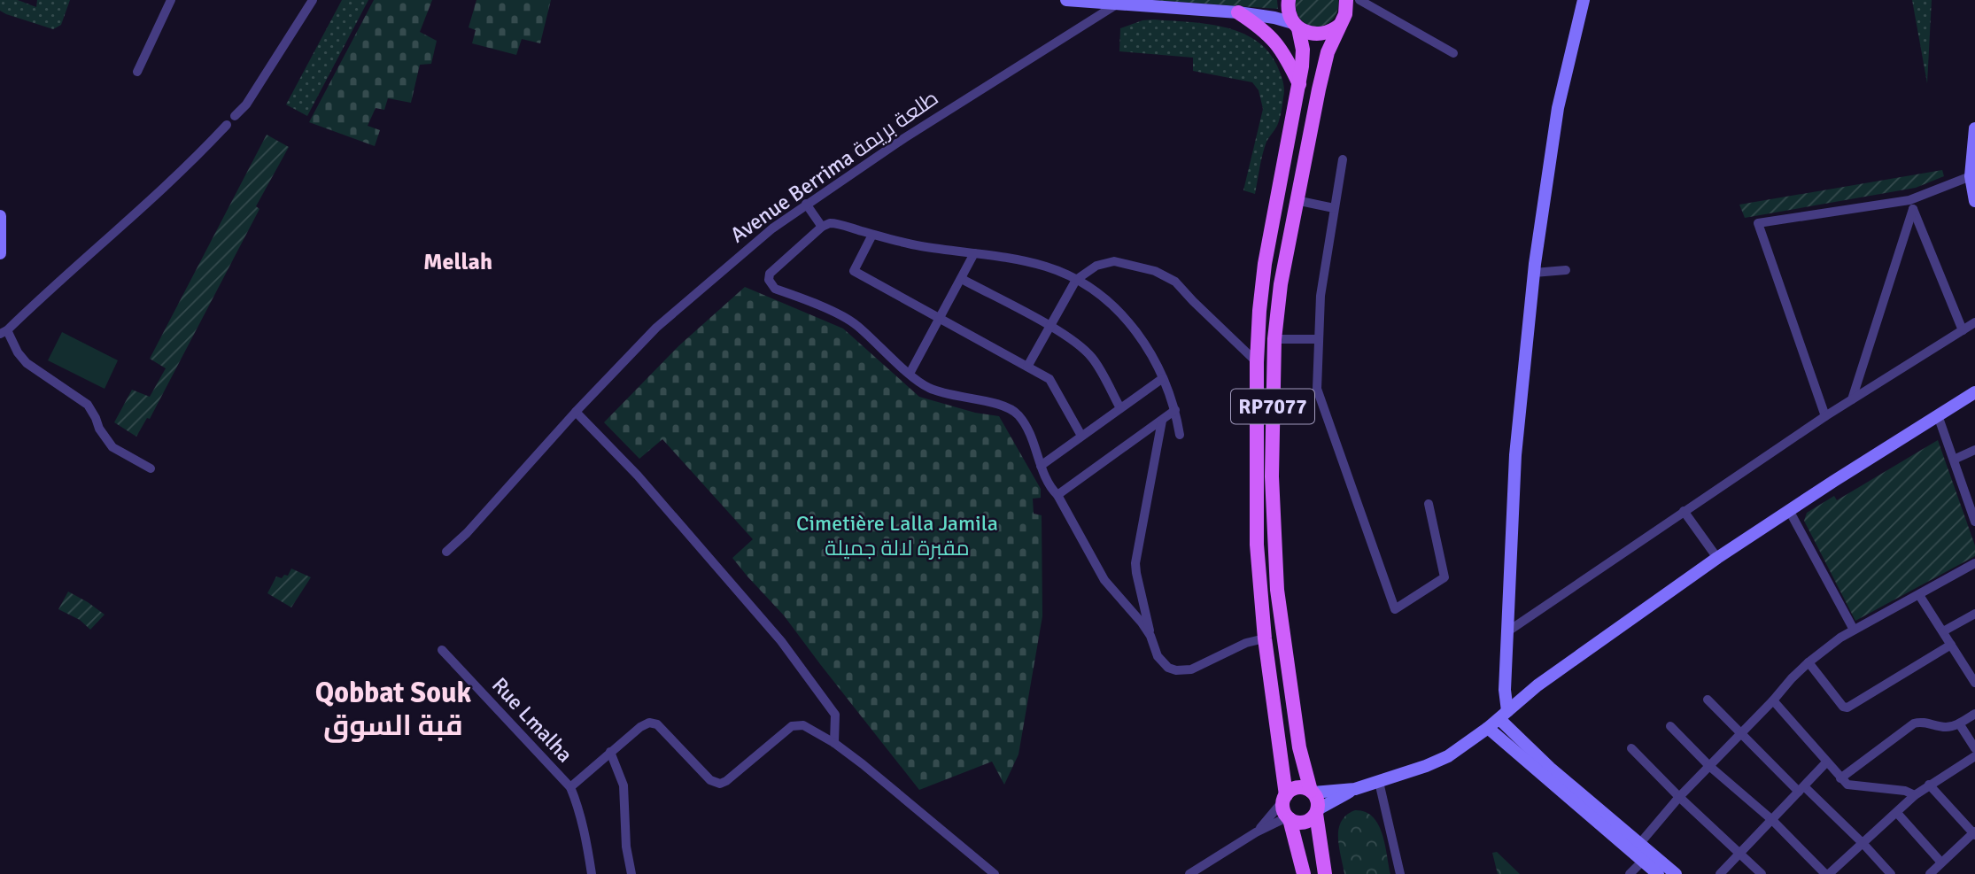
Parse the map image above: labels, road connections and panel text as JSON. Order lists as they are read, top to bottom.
{
  "streets": {
    "main road": ["RP7077"],
    "street": ["Avenue Berrima طلعة بريمة", "Rue Lmalha"]
  },
  "districts": ["Mellah", "Qobbat Souk قبة السوق"],
  "parks": ["Cimetière Lalla Jamila مقبرة لالة جميلة"]
}
